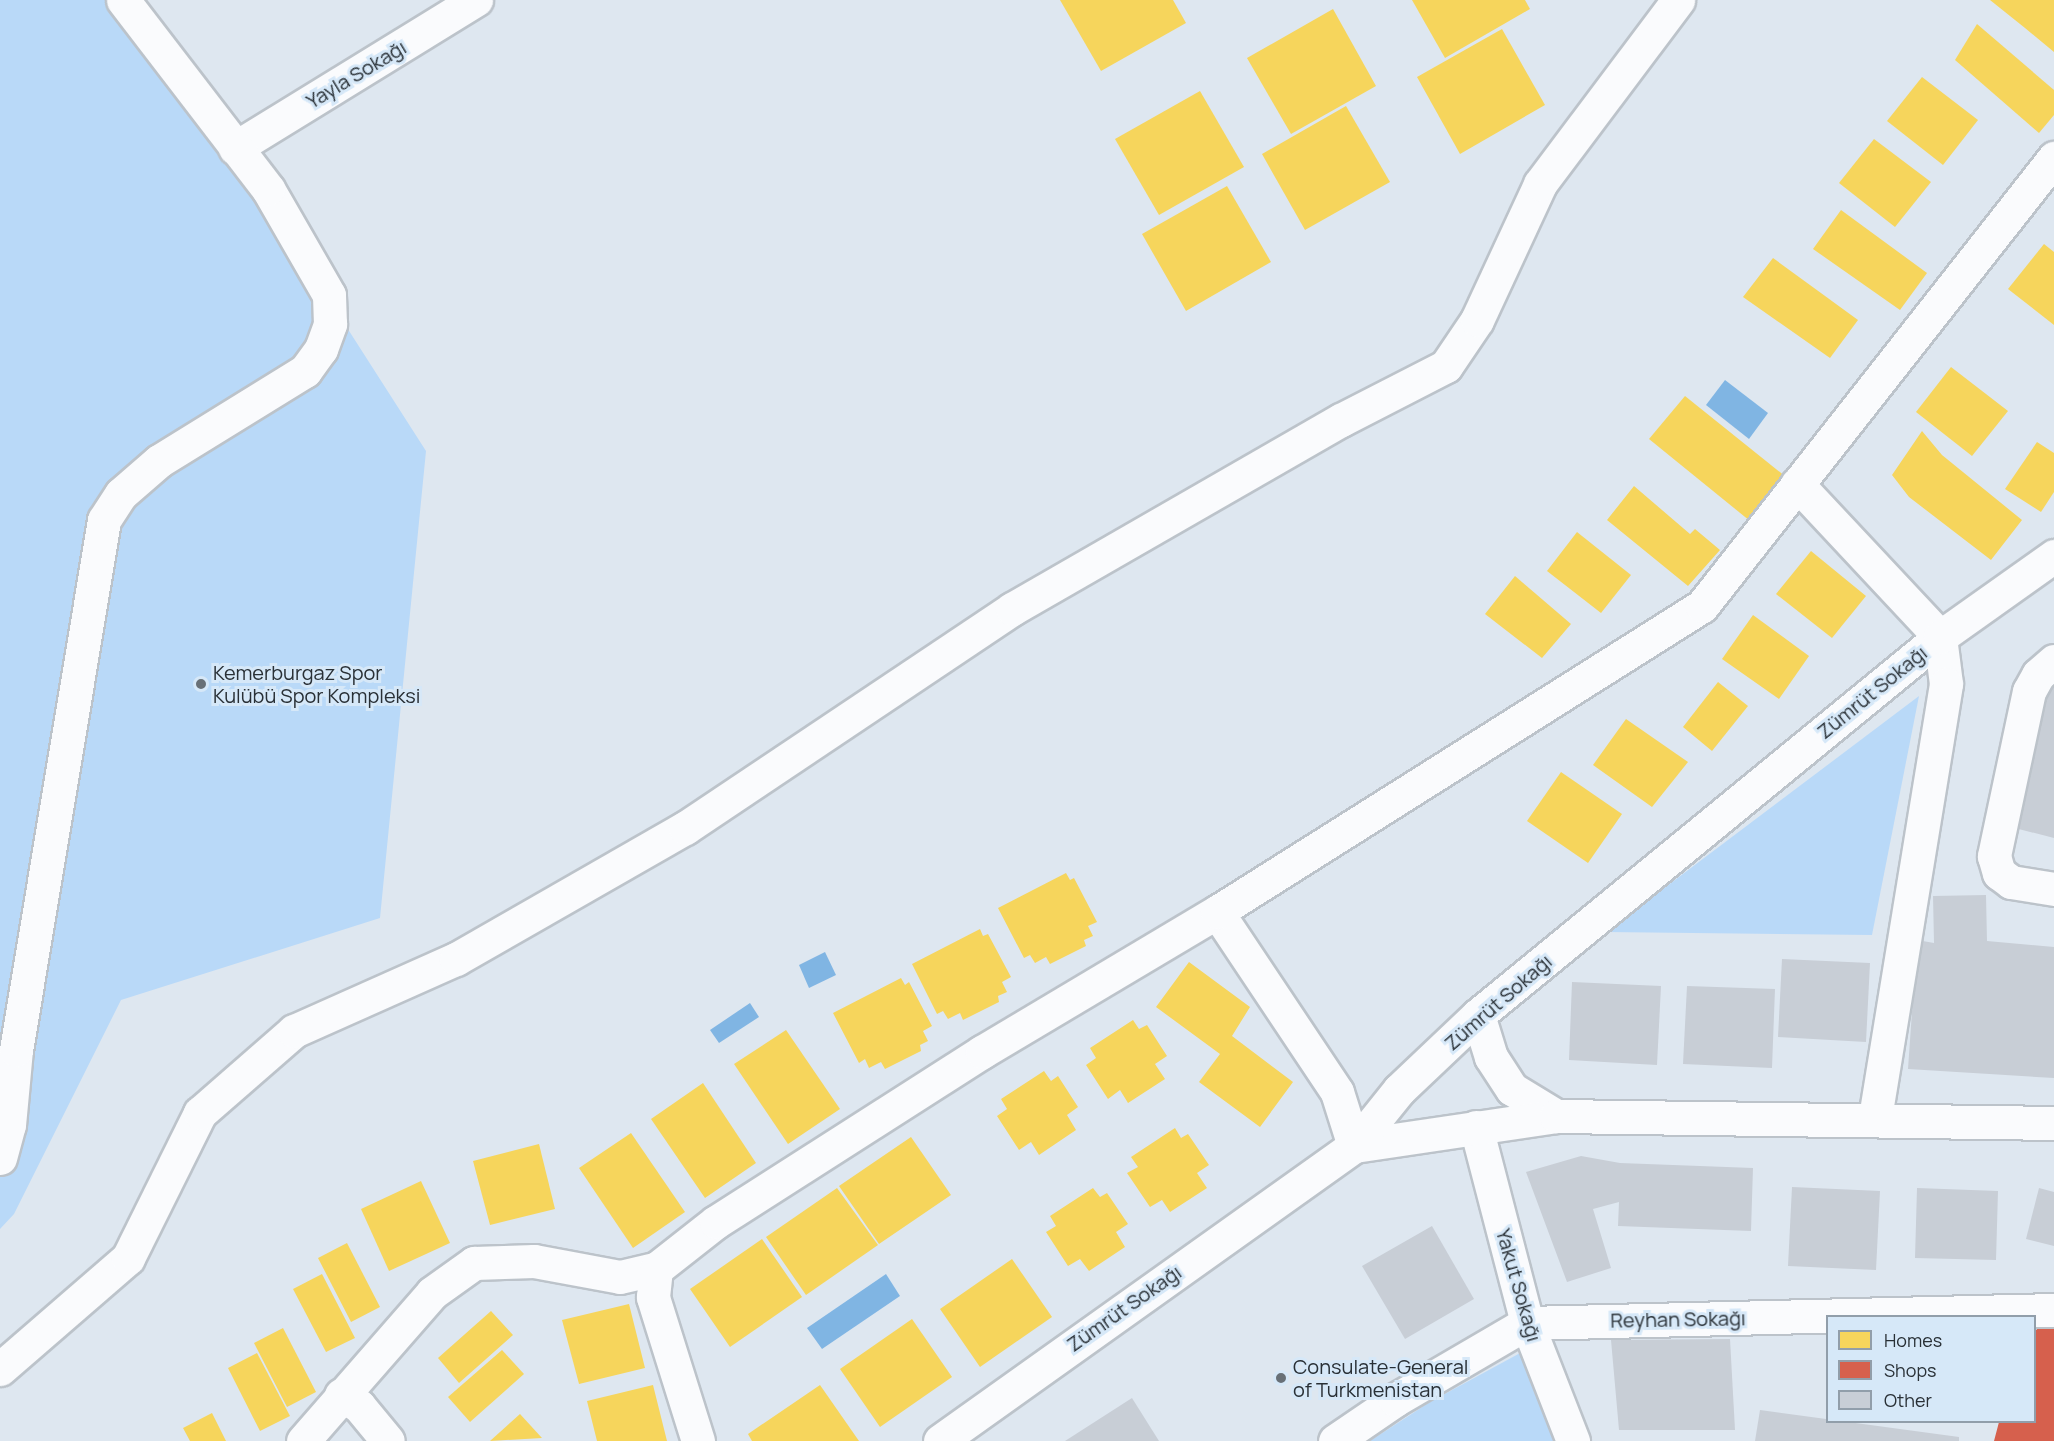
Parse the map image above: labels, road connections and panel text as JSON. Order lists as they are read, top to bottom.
{
  "streets": {
    "street": [
      "Yayla Sokağı",
      "Zümrüt Sokağı",
      "Yakut Sokağı",
      "Reyhan Sokağı"
    ]
  },
  "crossings": [
    ["Yakut Sokağı", "Reyhan Sokağı"]
  ],
  "places": ["Kemerburgaz Spor Kulübü Spor Kompleksi", "Consulate-General of Turkmenistan"],
  "legend": ["Homes", "Shops", "Other"]
}
